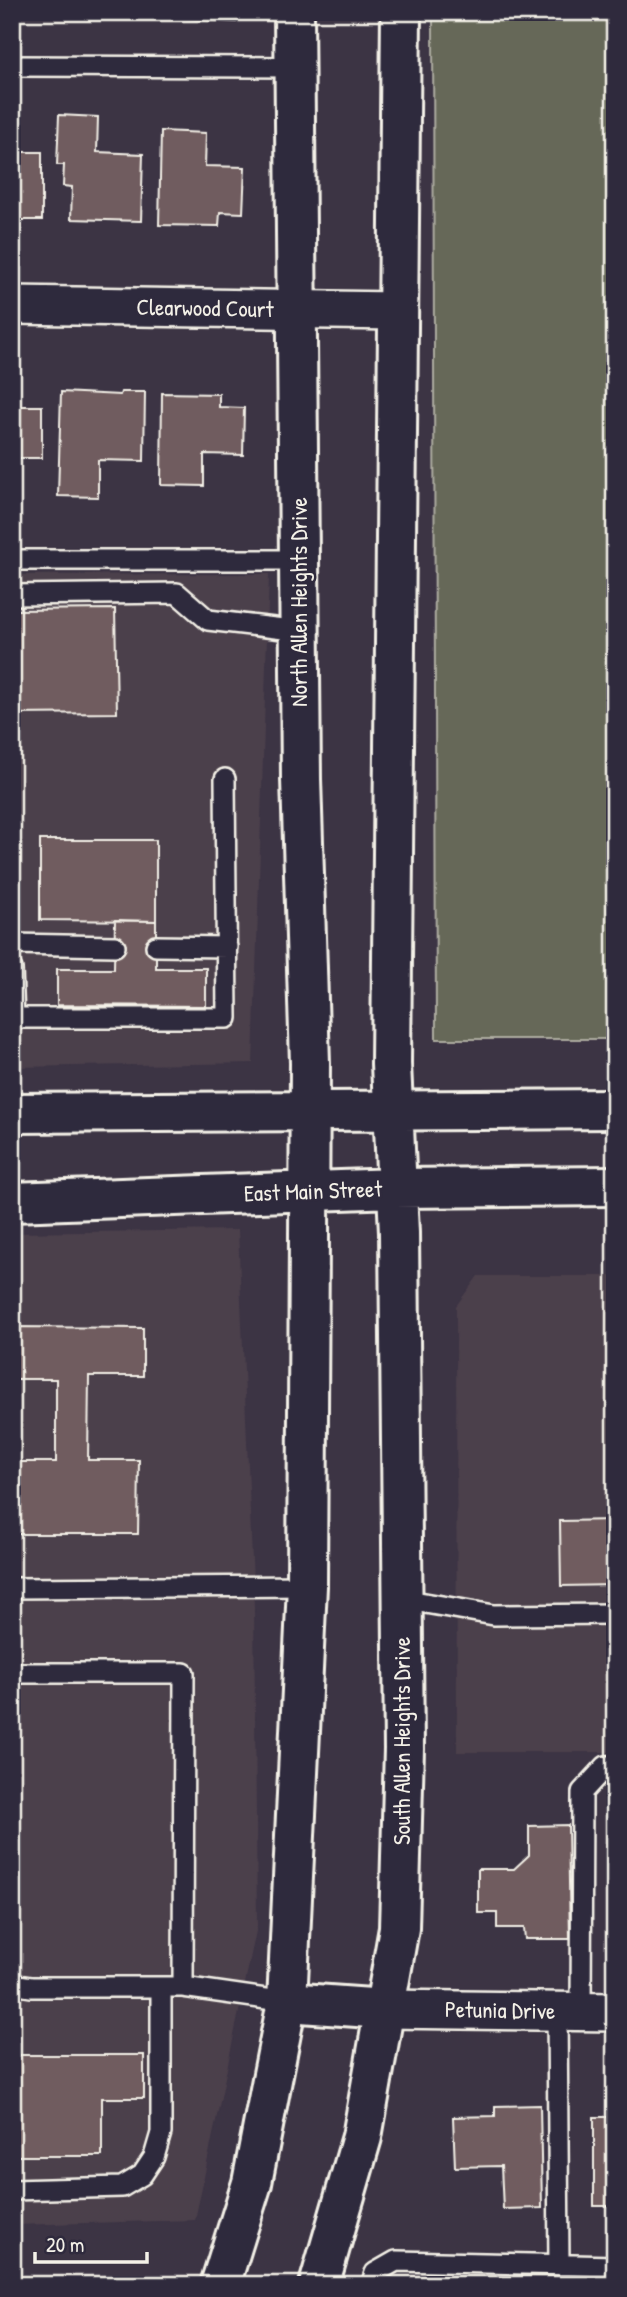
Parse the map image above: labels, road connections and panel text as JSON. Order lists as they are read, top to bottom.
{
  "streets": {
    "main road": ["North Allen Heights Drive", "East Main Street", "South Allen Heights Drive"],
    "street": ["Clearwood Court", "Petunia Drive"]
  },
  "crossings": [
    ["Clearwood Court", "North Allen Heights Drive"],
    ["North Allen Heights Drive", "East Main Street"],
    ["East Main Street", "South Allen Heights Drive"],
    ["South Allen Heights Drive", "Petunia Drive"]
  ],
  "scale_bar": "20 m"
}
